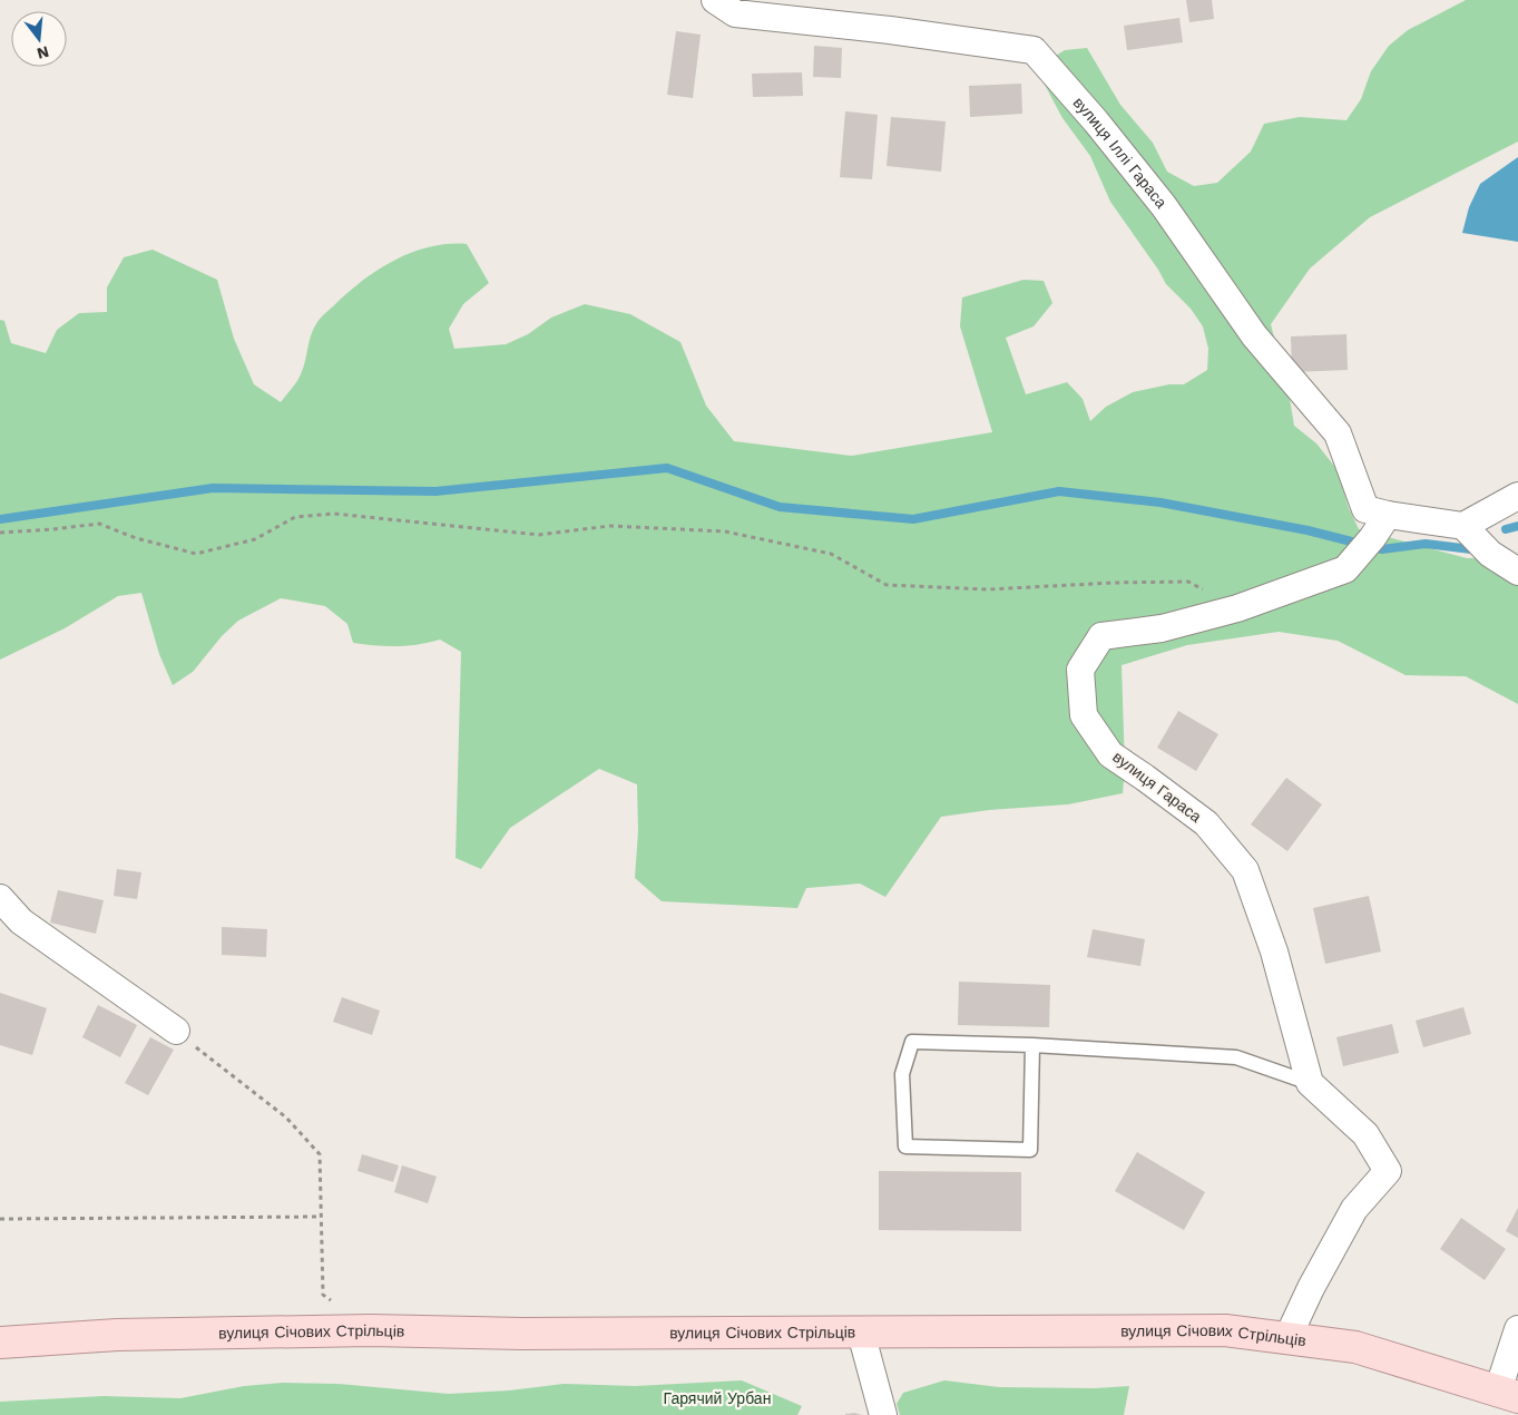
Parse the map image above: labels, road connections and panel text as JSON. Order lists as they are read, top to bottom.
{
  "streets": {
    "main road": ["вулиця Січових Стрільців"],
    "street": ["вулиця Іллі Гараса", "вулиця Гараса"]
  },
  "crossings": [
    ["вулиця Іллі Гараса", "вулиця Гараса"]
  ],
  "parks": ["Гарячий Урбан"],
  "north": "bottom"
}
